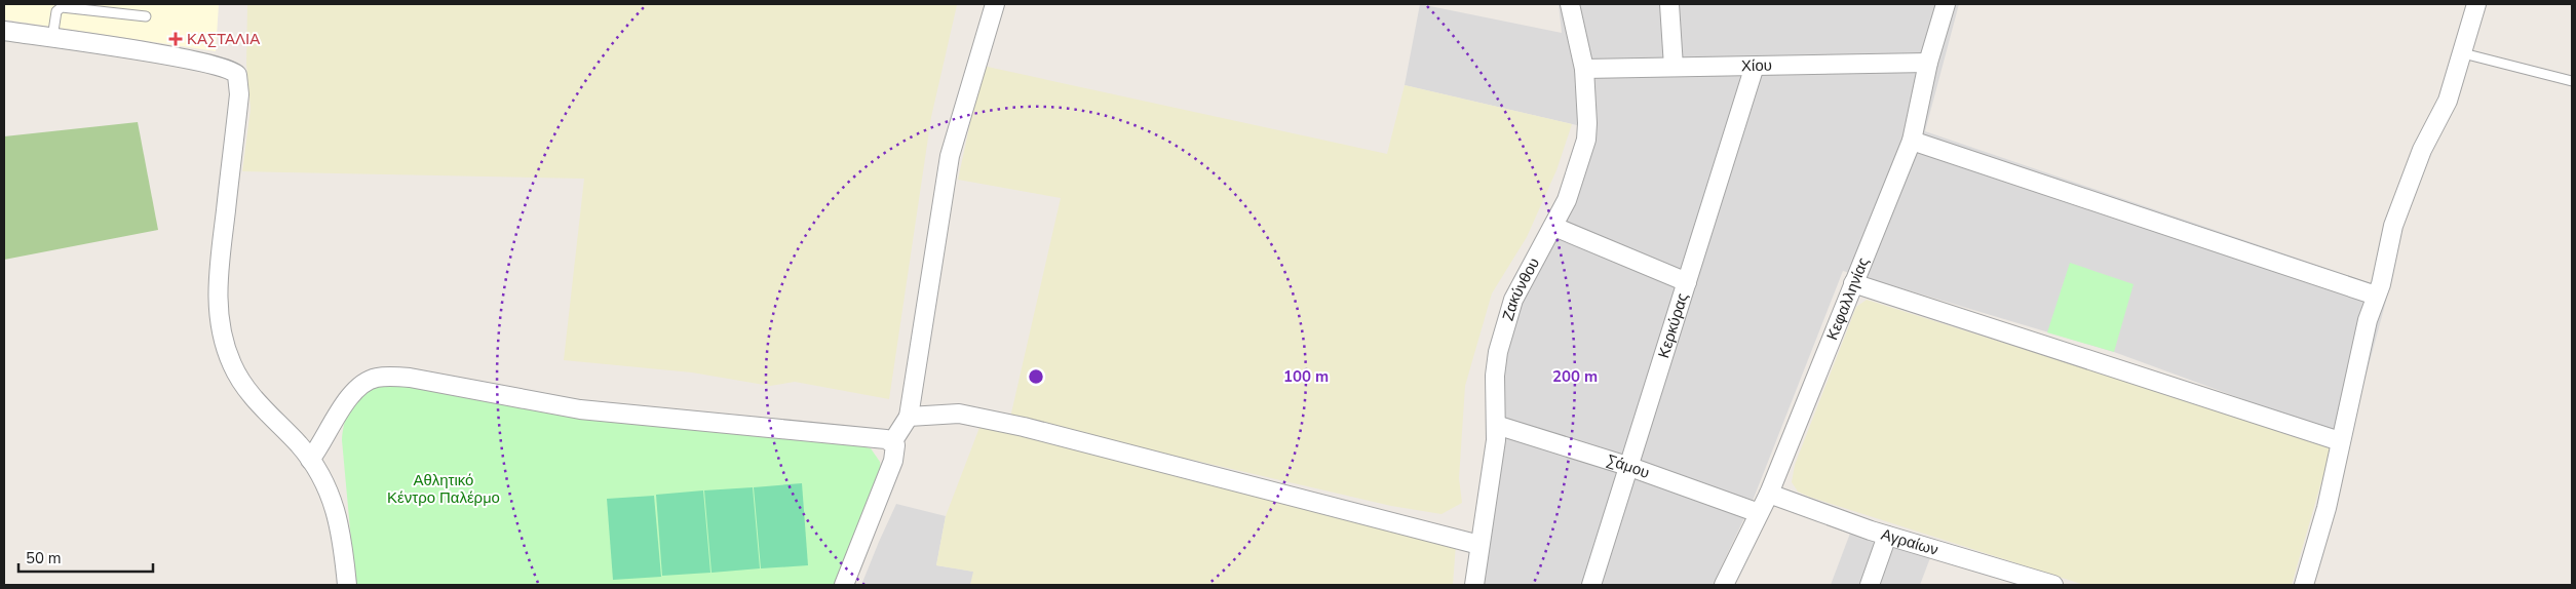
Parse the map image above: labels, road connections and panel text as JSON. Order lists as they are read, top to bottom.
{
  "streets": {
    "street": [
      "Χίου",
      "Ζακύνθου",
      "Κεφαλληνίας",
      "Κερκύρας",
      "Σάμου",
      "Αγραίων"
    ]
  },
  "crossings": [
    ["Χίου", "Ζακύνθου"],
    ["Χίου", "Κεφαλληνίας"],
    ["Χίου", "Κερκύρας"],
    ["Ζακύνθου", "Σάμου"],
    ["Κεφαλληνίας", "Σάμου"],
    ["Κεφαλληνίας", "Αγραίων"],
    ["Κερκύρας", "Σάμου"]
  ],
  "parks": ["Αθλητικό Κέντρο Παλέρμο"],
  "places": {
    "health": ["ΚΑΣΤΑΛΙΑ"]
  },
  "scale_bar": "50 m",
  "rings": ["100 m", "200 m"]
}
